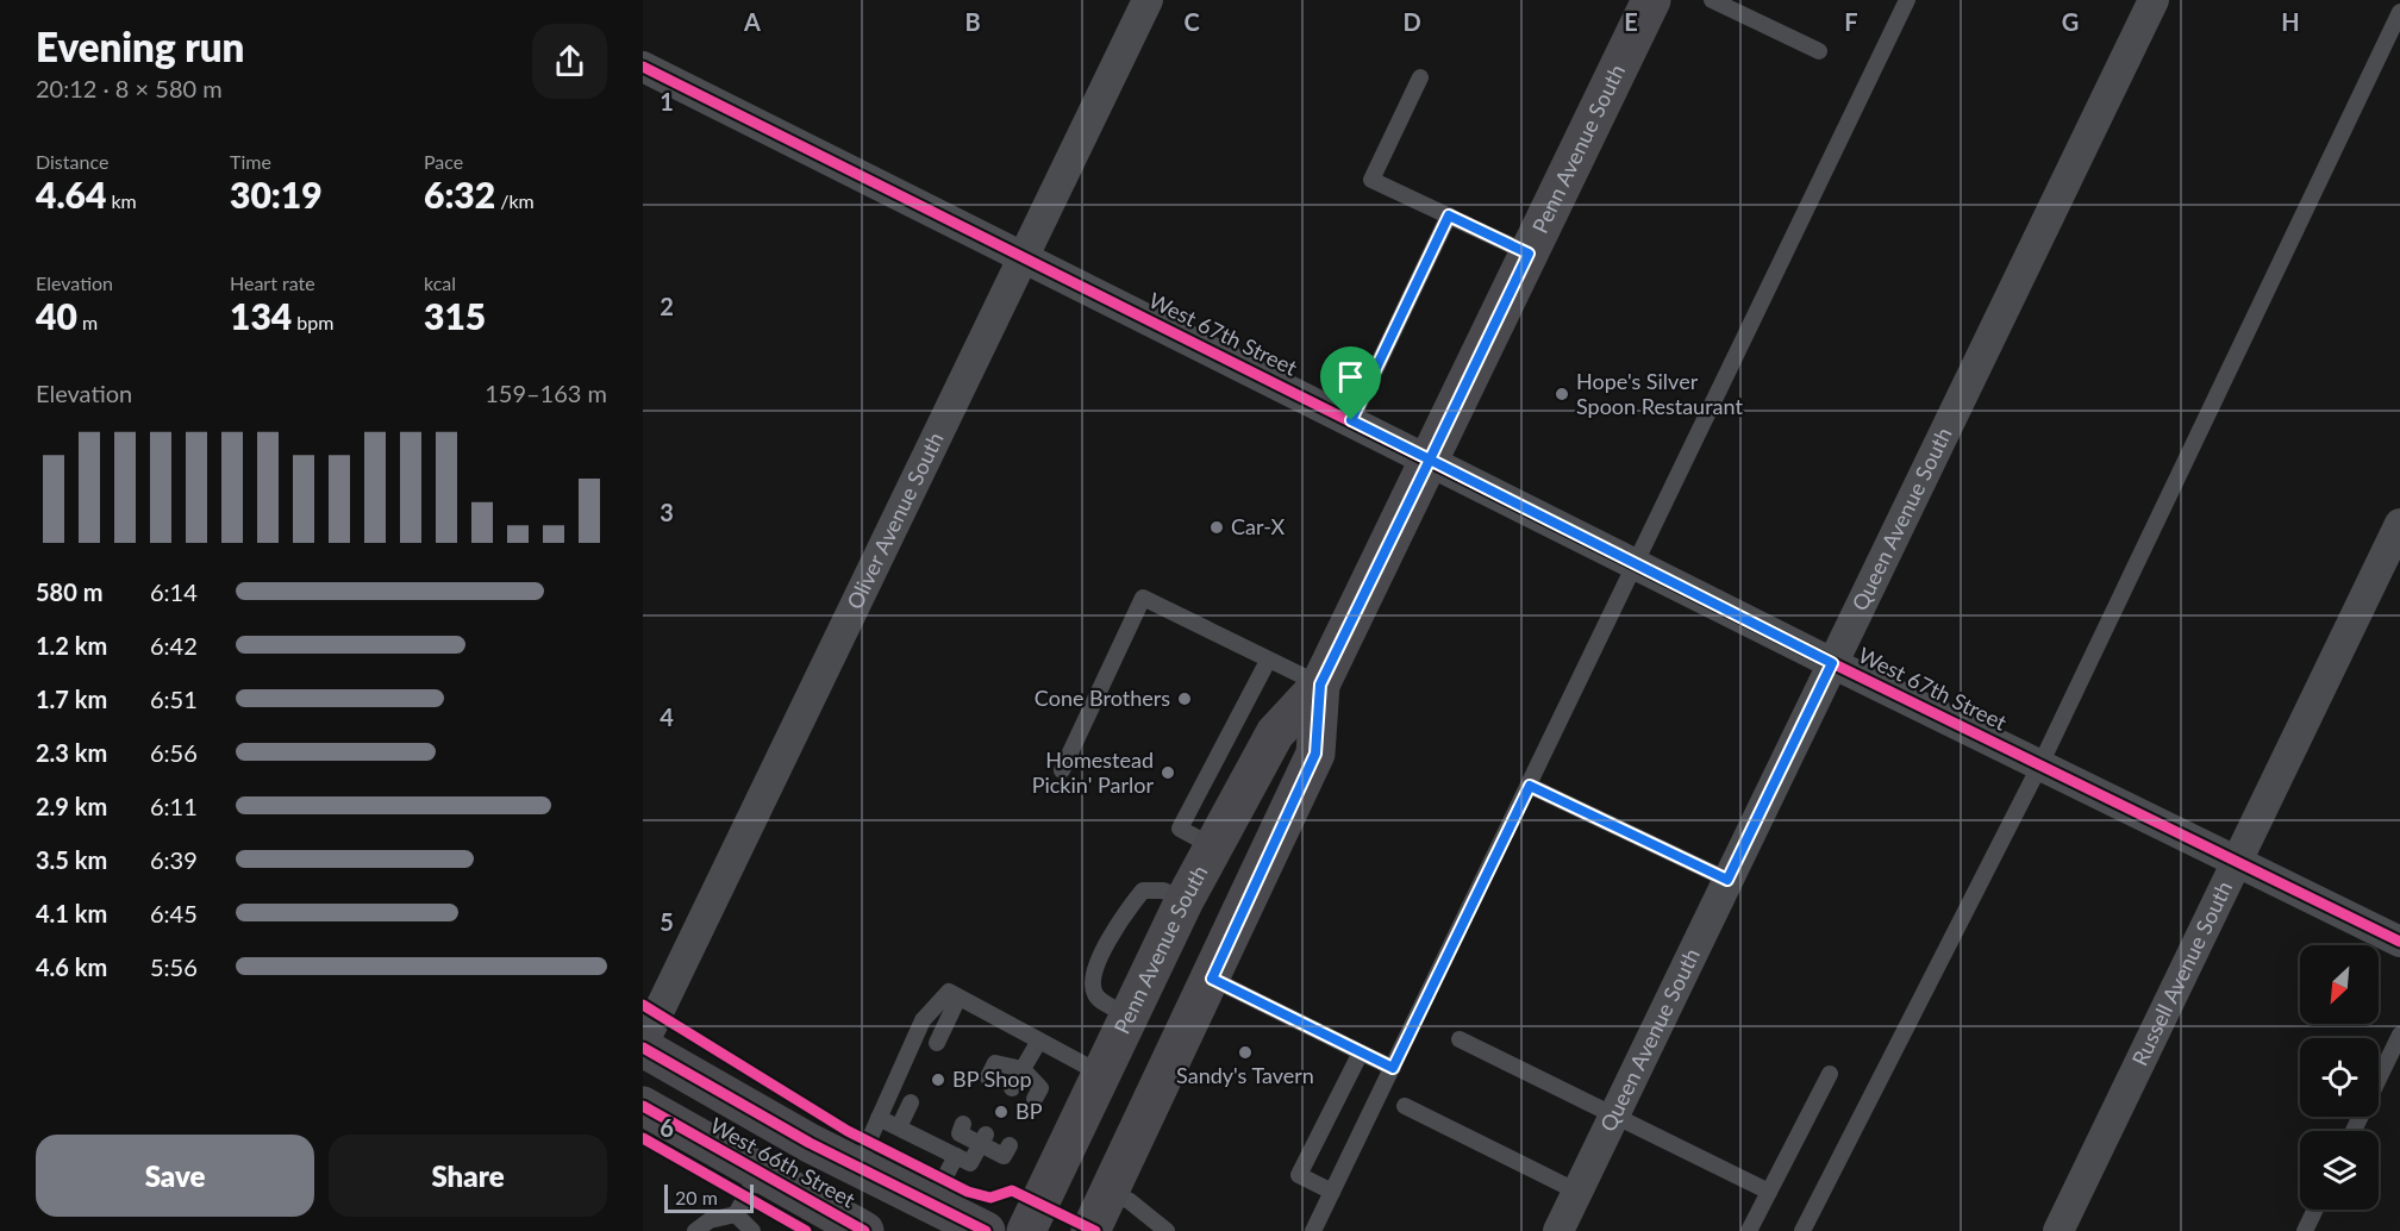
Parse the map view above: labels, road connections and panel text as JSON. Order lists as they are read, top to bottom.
{
  "streets": {
    "main road": ["Penn Avenue South", "West 66th Street"],
    "street": [
      "West 67th Street",
      "Queen Avenue South",
      "Oliver Avenue South",
      "Russell Avenue South"
    ]
  },
  "crossings": [
    ["Penn Avenue South", "West 67th Street"],
    ["West 67th Street", "Queen Avenue South"],
    ["West 67th Street", "Oliver Avenue South"],
    ["West 67th Street", "Russell Avenue South"],
    ["Oliver Avenue South", "West 66th Street"]
  ],
  "places": [
    "Hope's Silver Spoon Restaurant",
    "Car-X",
    "Cone Brothers",
    "Homestead Pickin' Parlor",
    "Sandy's Tavern",
    "BP Shop",
    "BP"
  ],
  "scale_bar": "20 m",
  "north": "bottom left",
  "page": {
    "heading": ["Evening run", "20:12 · 8 × 580 m"],
    "stats": [
      ["Distance", "4.64 km"],
      ["Time", "30:19"],
      ["Pace", "6:32 /km"],
      ["Elevation", "40 m"],
      ["Heart rate", "134 bpm"],
      ["kcal", "315"]
    ],
    "chart": ["Elevation", "159–163 m"],
    "list": [
      {
        "name": "580 m",
        "note": "6:14"
      },
      {
        "name": "1.2 km",
        "note": "6:42"
      },
      {
        "name": "1.7 km",
        "note": "6:51"
      },
      {
        "name": "2.3 km",
        "note": "6:56"
      },
      {
        "name": "2.9 km",
        "note": "6:11"
      },
      {
        "name": "3.5 km",
        "note": "6:39"
      },
      {
        "name": "4.1 km",
        "note": "6:45"
      },
      {
        "name": "4.6 km",
        "note": "5:56"
      }
    ],
    "buttons": ["Save", "Share"],
    "scale": "20 m"
  },
  "grid": {
    "columns": [
      "A",
      "B",
      "C",
      "D",
      "E",
      "F",
      "G",
      "H"
    ],
    "rows": [
      "1",
      "2",
      "3",
      "4",
      "5",
      "6"
    ]
  }
}
